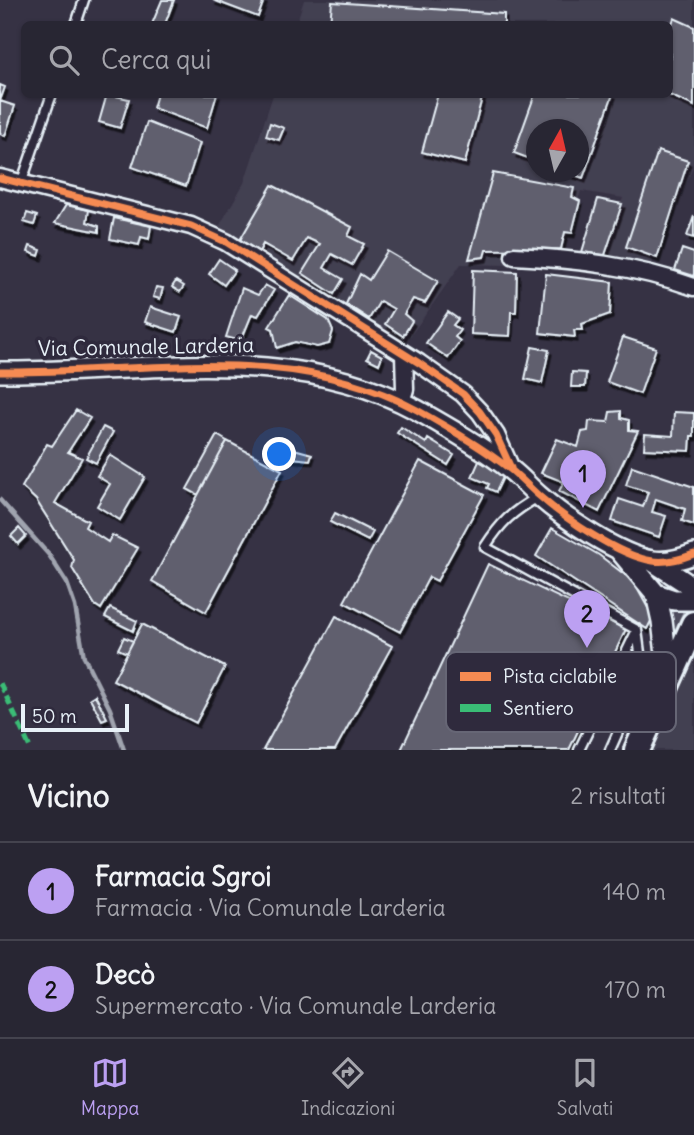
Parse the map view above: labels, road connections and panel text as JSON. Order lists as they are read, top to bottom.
{
  "streets": {
    "street": ["Via Comunale Larderia"]
  },
  "legend": ["Pista ciclabile", "Sentiero"],
  "scale_bar": "50 m",
  "north": "top",
  "page": {
    "search": "Cerca qui",
    "pins": ["1", "2"],
    "scale": "50 m",
    "heading": ["Vicino", "2 risultati"],
    "list": [
      {
        "mark": "1",
        "name": "Farmacia Sgroi",
        "note": "Farmacia · Via Comunale Larderia",
        "value": "140 m"
      },
      {
        "mark": "2",
        "name": "Decò",
        "note": "Supermercato · Via Comunale Larderia",
        "value": "170 m"
      }
    ],
    "nav": ["Mappa", "Indicazioni", "Salvati"]
  }
}
